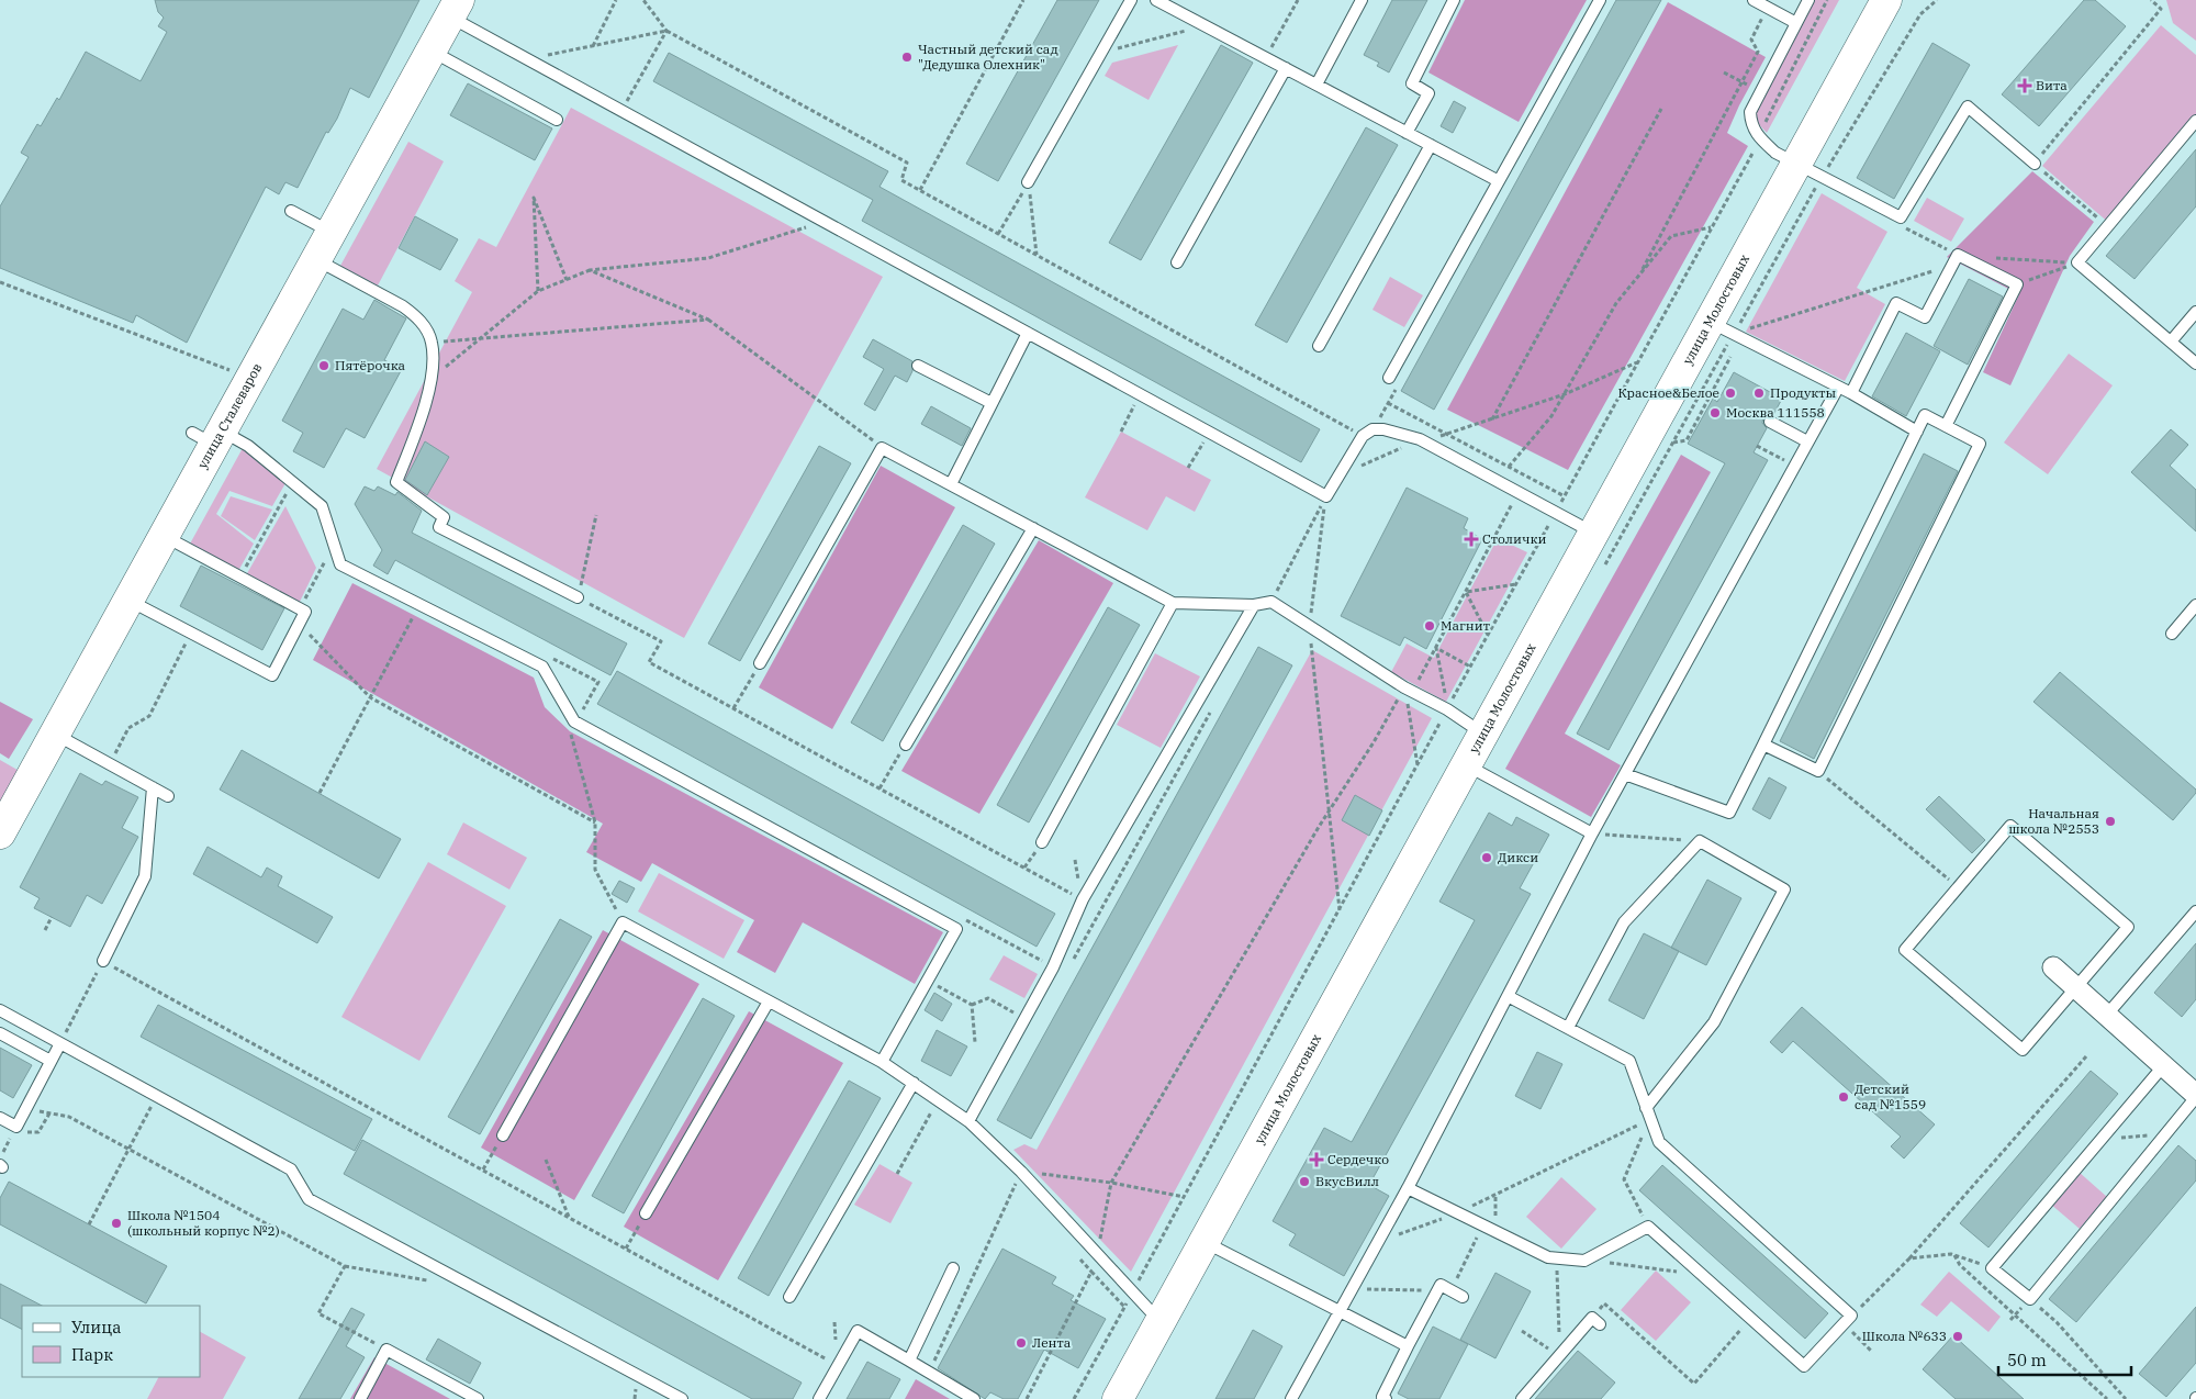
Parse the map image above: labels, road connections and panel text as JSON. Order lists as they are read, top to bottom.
{
  "streets": {
    "street": ["улица Молостовых", "улица Сталеваров"]
  },
  "places": {
    "other": [
      "Частный детский сад \"Дедушка Олехник\"",
      "Пятёрочка",
      "Красное&Белое",
      "Продукты",
      "Москва 111558",
      "Магнит",
      "Начальная школа №2553",
      "Дикси",
      "Детский сад №1559",
      "ВкусВилл",
      "Школа №1504 (школьный корпус №2)",
      "Школа №633",
      "Лента"
    ],
    "health": ["Вита", "Столички", "Сердечко"]
  },
  "legend": ["Улица", "Парк"],
  "scale_bar": "50 m"
}
